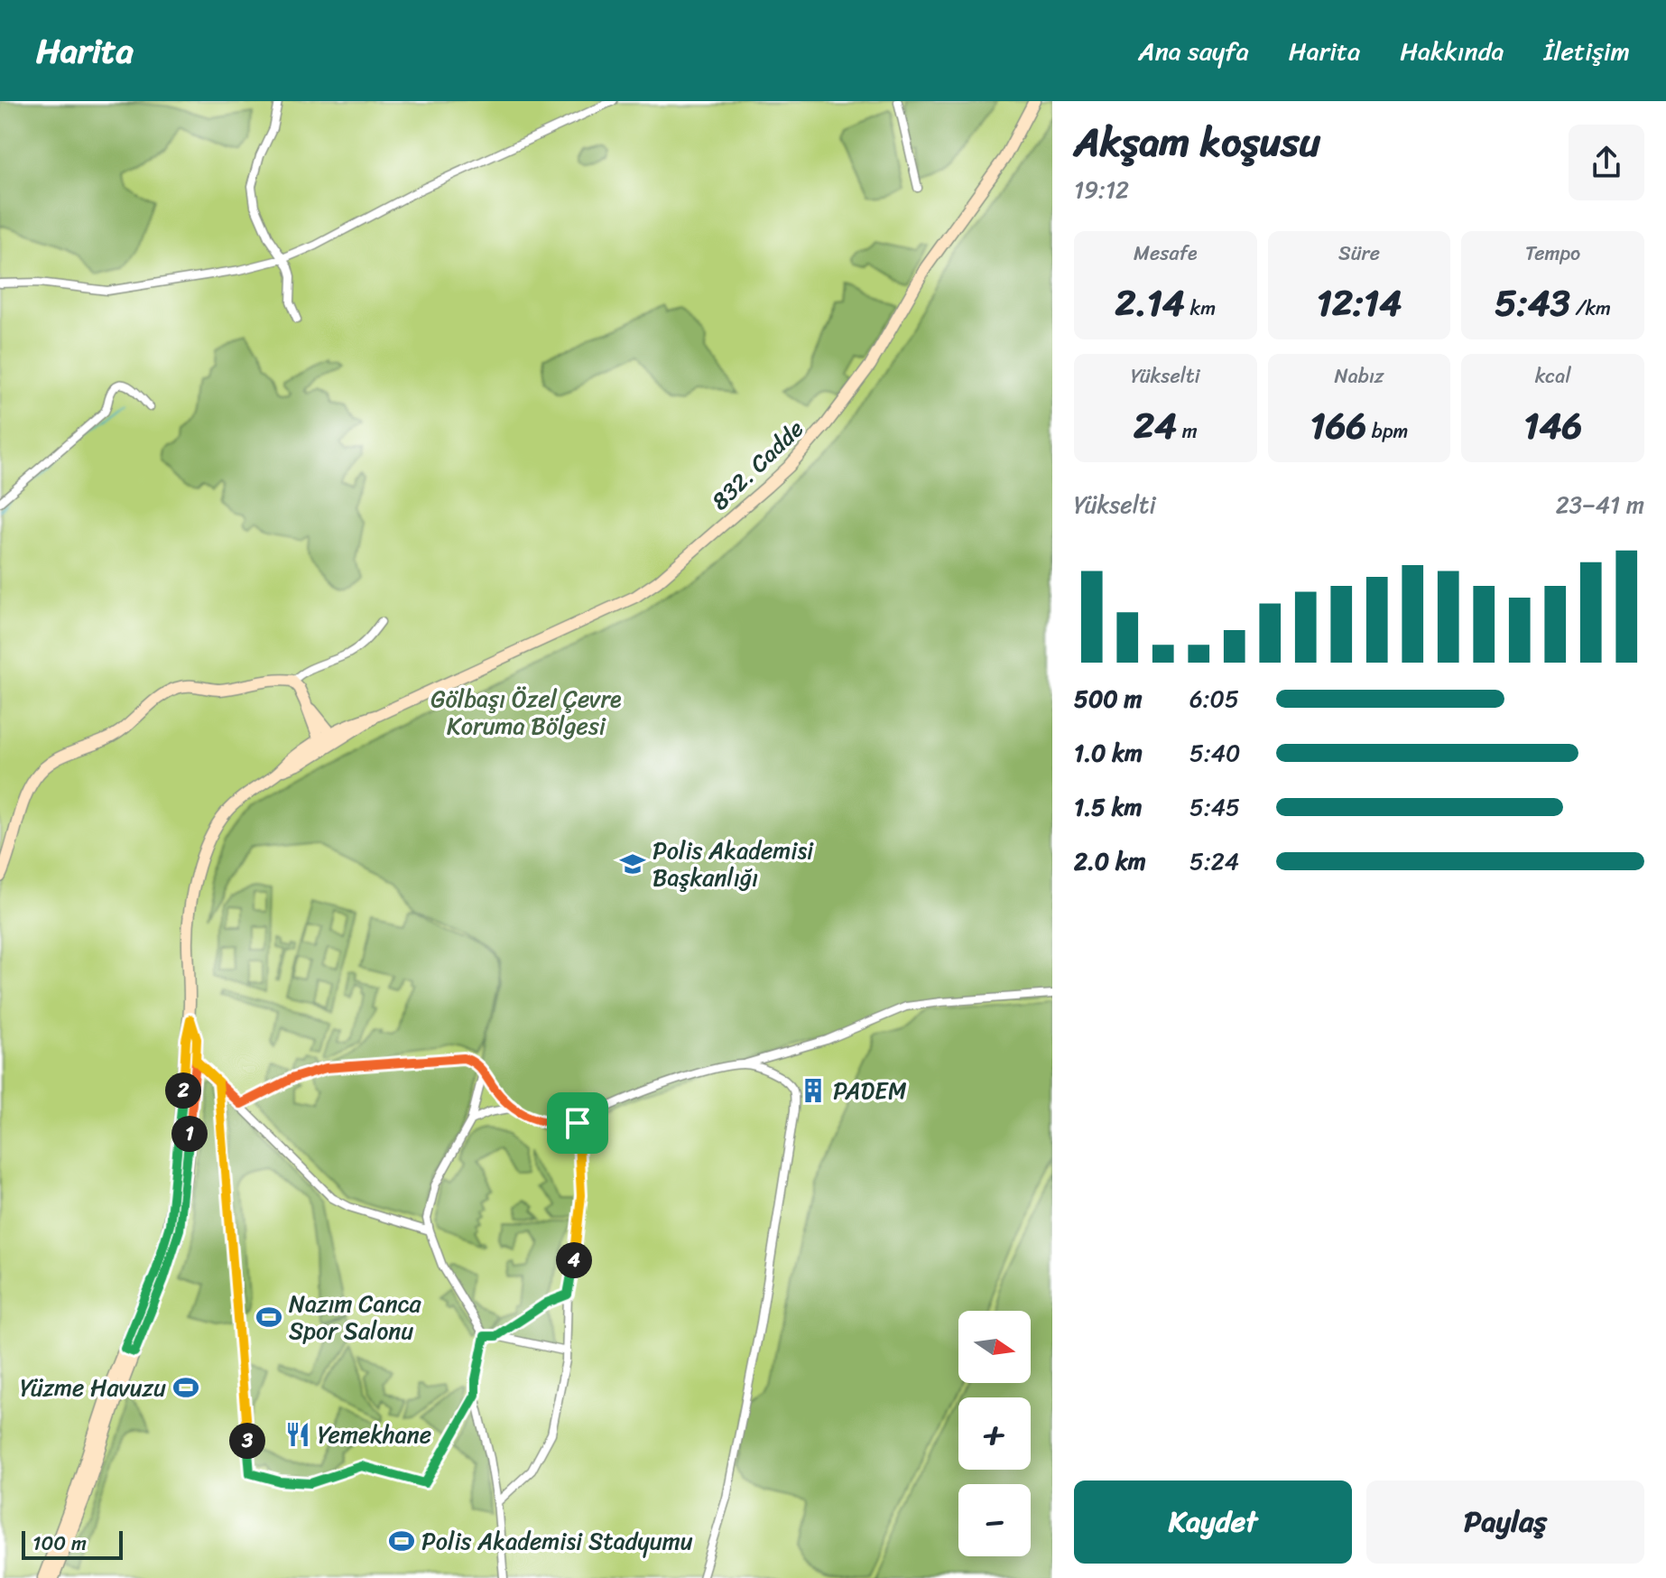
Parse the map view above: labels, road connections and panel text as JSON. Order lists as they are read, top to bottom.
{
  "streets": {
    "street": ["832. Cadde"]
  },
  "parks": ["Gölbaşı Özel Çevre Koruma Bölgesi"],
  "places": {
    "school or university": ["Polis Akademisi Başkanlığı"],
    "building": ["PADEM"],
    "sports": ["Nazım Canca Spor Salonu", "Yüzme Havuzu", "Polis Akademisi Stadyumu"],
    "restaurant": ["Yemekhane"]
  },
  "scale_bar": "100 m",
  "north": "right",
  "page": {
    "header": "Harita",
    "nav": [
      "Ana sayfa",
      "Harita",
      "Hakkında",
      "İletişim"
    ],
    "heading": ["Akşam koşusu", "19:12"],
    "stats": [
      ["Mesafe", "2.14 km"],
      ["Süre", "12:14"],
      ["Tempo", "5:43 /km"],
      ["Yükselti", "24 m"],
      ["Nabız", "166 bpm"],
      ["kcal", "146"]
    ],
    "chart": ["Yükselti", "23–41 m"],
    "list": [
      {
        "name": "500 m",
        "note": "6:05"
      },
      {
        "name": "1.0 km",
        "note": "5:40"
      },
      {
        "name": "1.5 km",
        "note": "5:45"
      },
      {
        "name": "2.0 km",
        "note": "5:24"
      }
    ],
    "pins": [
      "2",
      "1",
      "4",
      "3"
    ],
    "map_buttons": ["+", "−"],
    "buttons": ["Kaydet", "Paylaş"],
    "scale": "100 m"
  }
}
